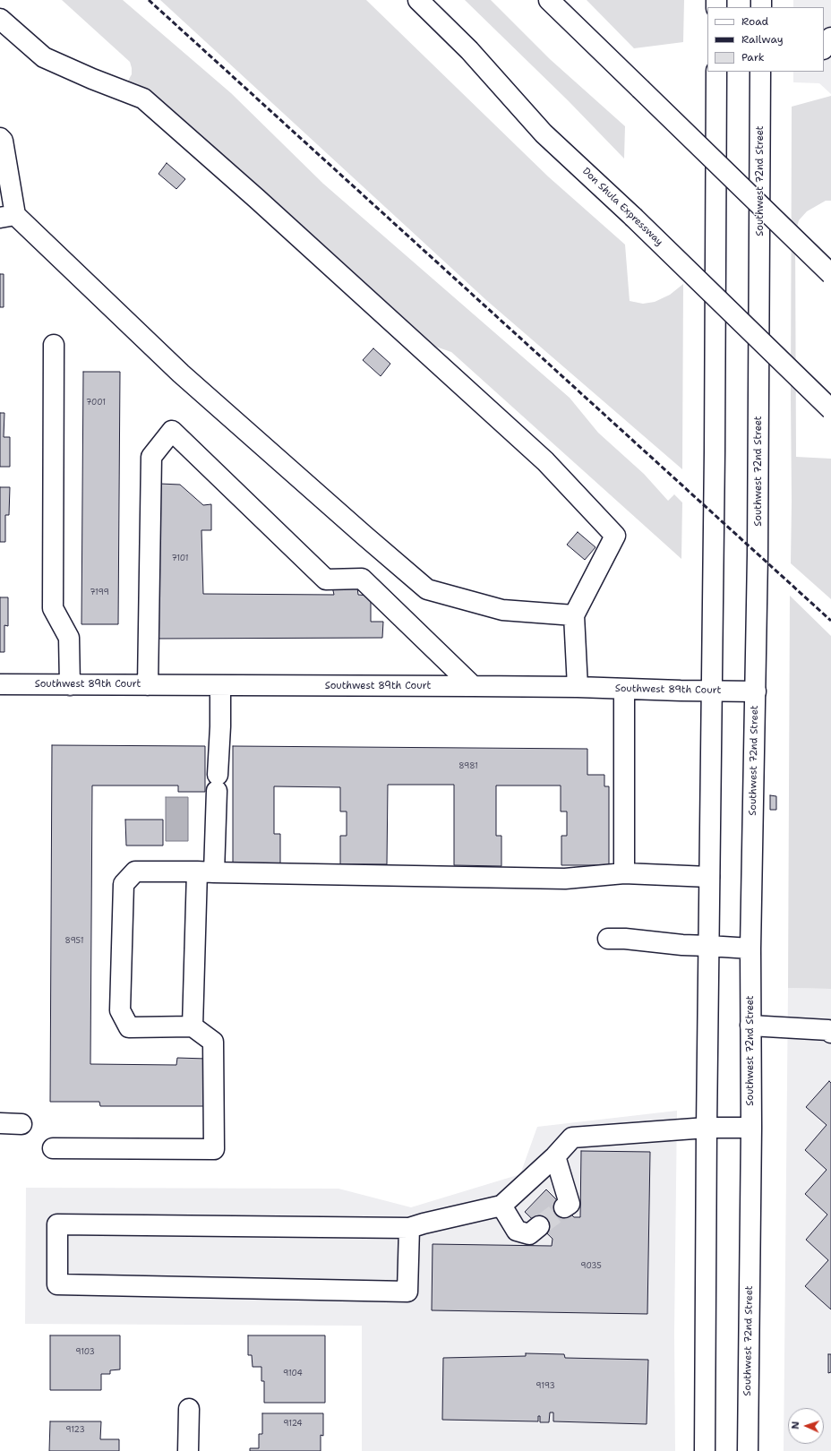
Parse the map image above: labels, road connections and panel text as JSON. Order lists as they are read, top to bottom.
{
  "streets": {
    "main road": ["Southwest 72nd Street", "Don Shula Expressway", "Southwest 89th Court"]
  },
  "crossings": [
    ["Southwest 72nd Street", "Southwest 89th Court"]
  ],
  "house_numbers": [
    "7001",
    "7101",
    "7199",
    "8981",
    "8951",
    "9035",
    "9103",
    "9104",
    "9193",
    "9124",
    "9123"
  ],
  "legend": ["Road", "Railway", "Park"],
  "north": "left"
}
